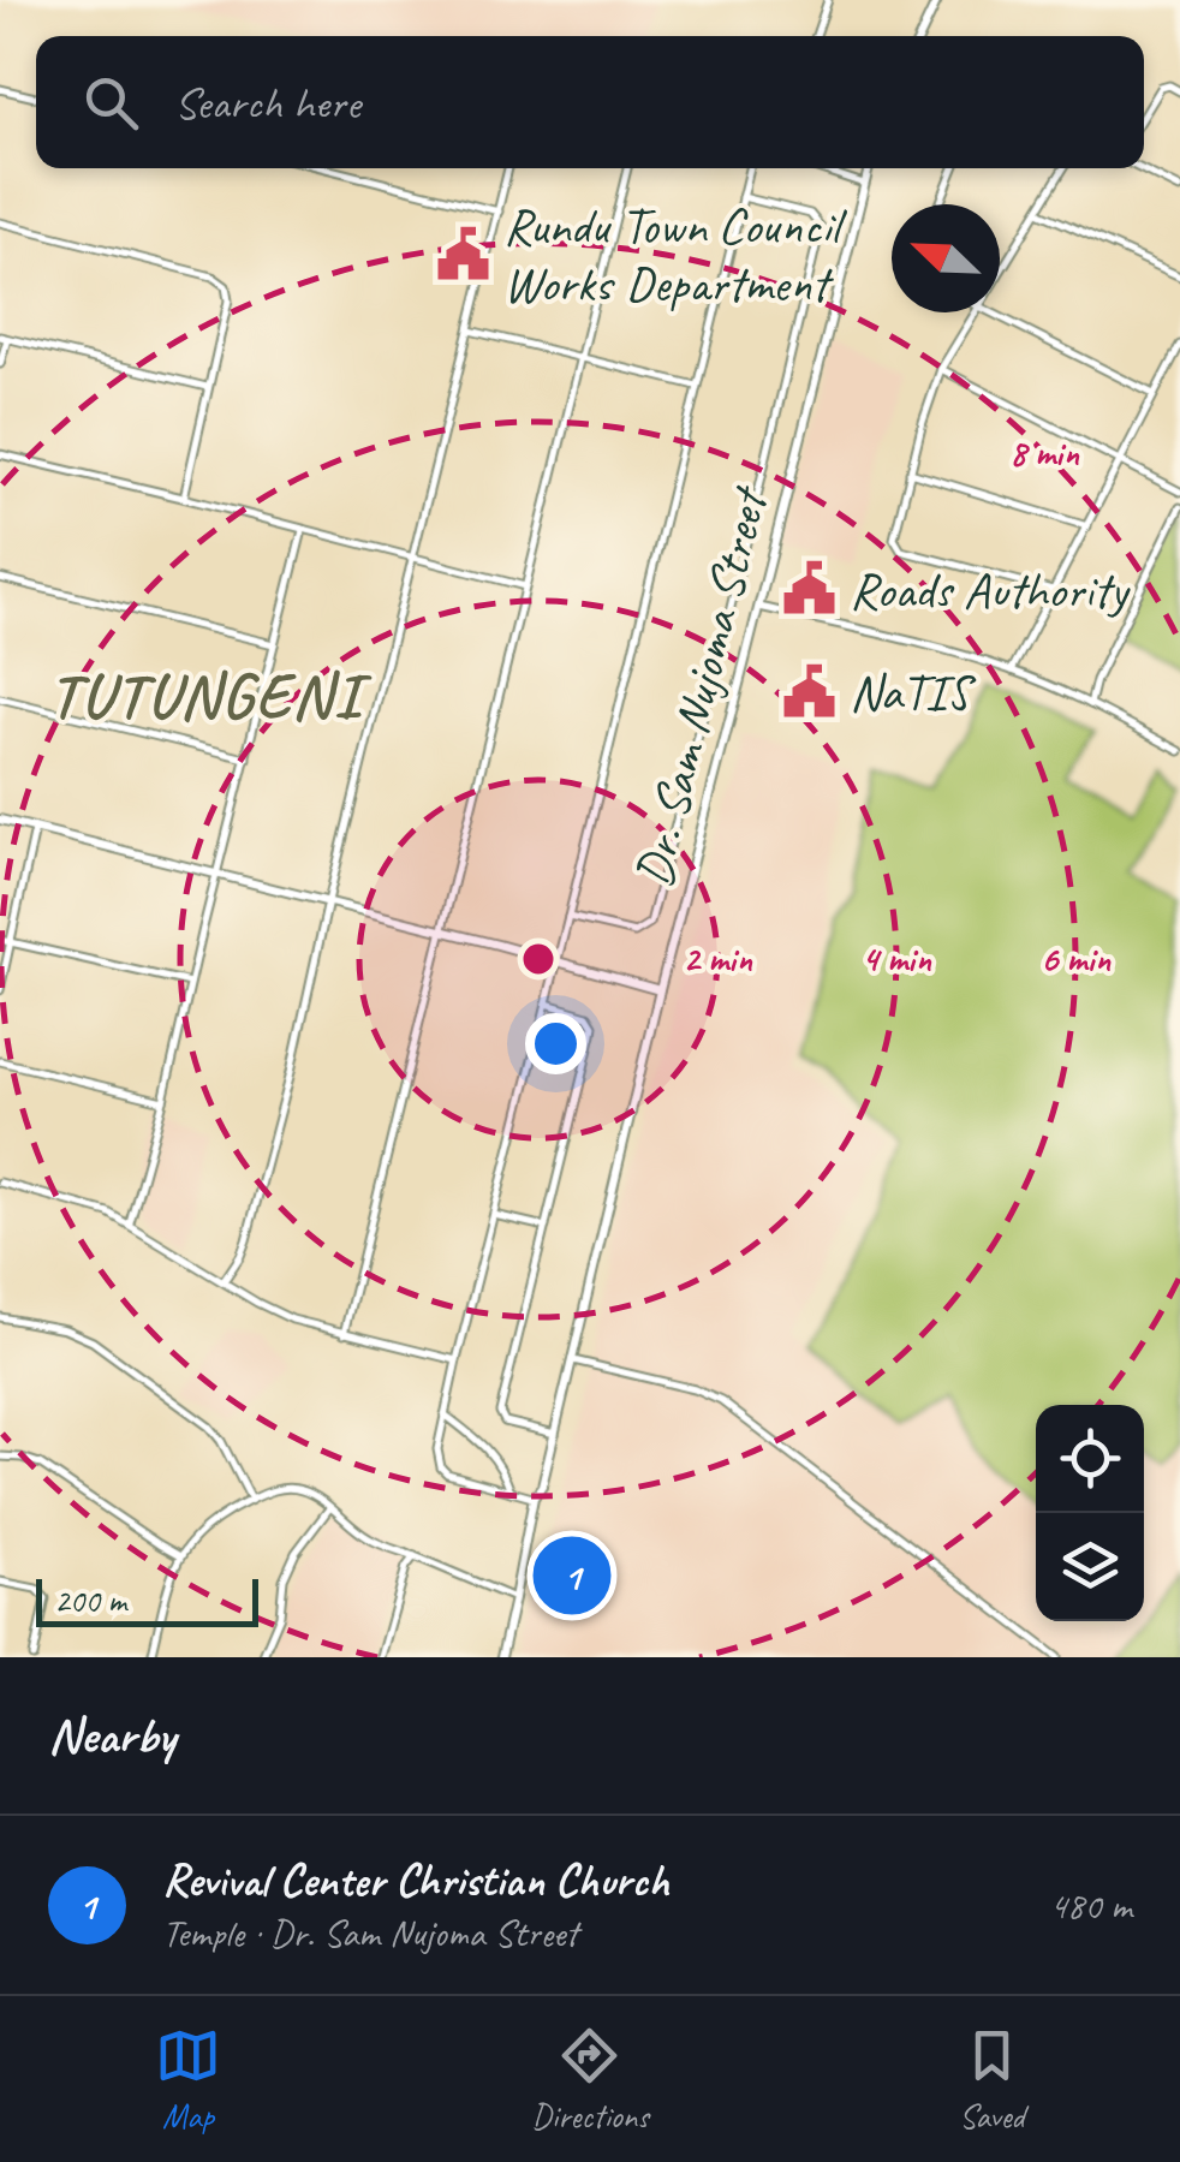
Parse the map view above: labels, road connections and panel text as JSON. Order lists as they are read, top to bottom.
{
  "streets": {
    "street": ["Dr. Sam Nujoma Street"]
  },
  "districts": ["TUTUNGENI"],
  "places": {
    "public building": ["Rundu Town Council Works Department", "Roads Authority", "NaTIS"]
  },
  "scale_bar": "200 m",
  "north": "top left",
  "page": {
    "search": "Search here",
    "pins": "1",
    "scale": "200 m",
    "heading": "Nearby",
    "list": [
      {
        "mark": "1",
        "name": "Revival Center Christian Church",
        "note": "Temple · Dr. Sam Nujoma Street",
        "value": "480 m"
      }
    ],
    "nav": ["Map", "Directions", "Saved"]
  },
  "rings": [
    "8 min",
    "2 min",
    "4 min",
    "6 min"
  ]
}
